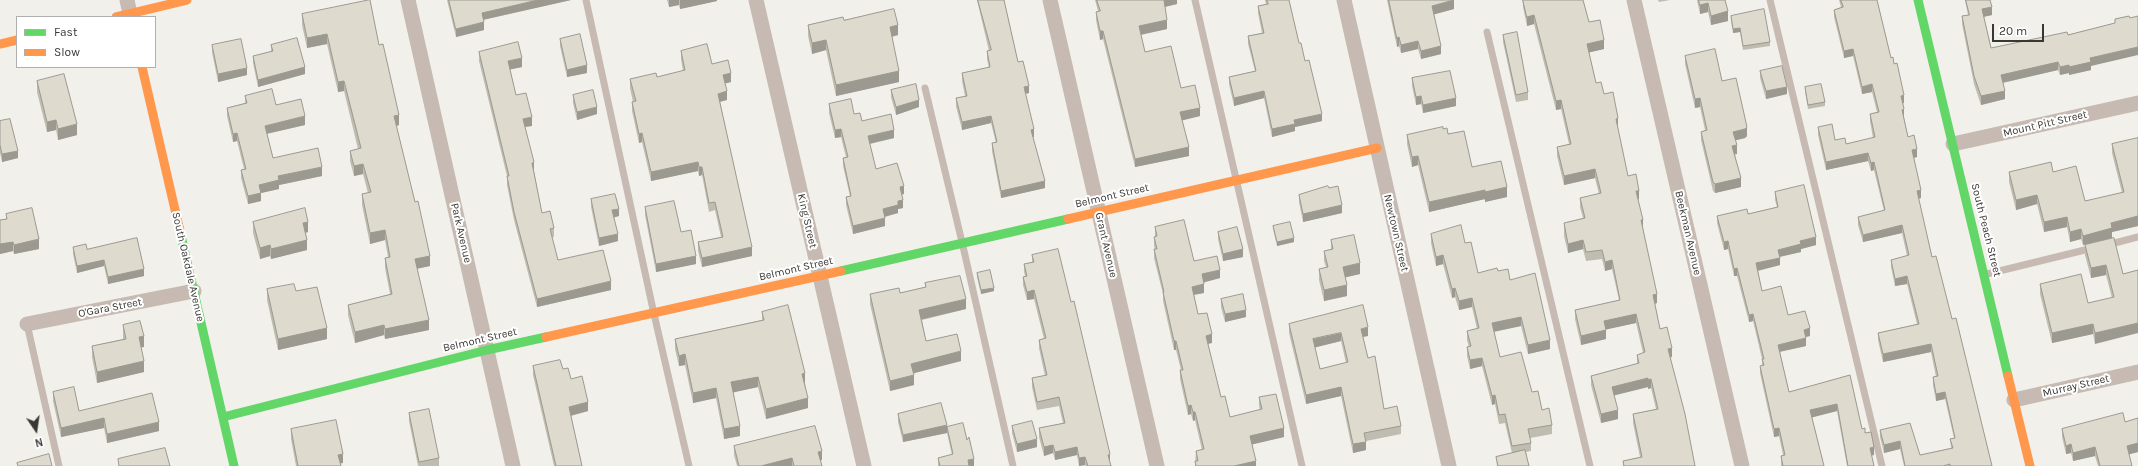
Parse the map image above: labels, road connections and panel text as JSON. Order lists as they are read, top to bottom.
{
  "streets": {
    "street": [
      "Mount Pitt Street",
      "Belmont Street",
      "King Street",
      "South Peach Street",
      "Park Avenue",
      "Newtown Street",
      "Beekman Avenue",
      "Grant Avenue",
      "South Oakdale Avenue",
      "O'Gara Street",
      "Murray Street"
    ]
  },
  "crossings": [
    ["Mount Pitt Street", "South Peach Street"],
    ["Belmont Street", "King Street"],
    ["Belmont Street", "Park Avenue"],
    ["Belmont Street", "Newtown Street"],
    ["Belmont Street", "Grant Avenue"],
    ["Belmont Street", "South Oakdale Avenue"],
    ["South Peach Street", "Murray Street"],
    ["South Oakdale Avenue", "O'Gara Street"]
  ],
  "legend": ["Fast", "Slow"],
  "scale_bar": "20 m",
  "north": "bottom"
}
